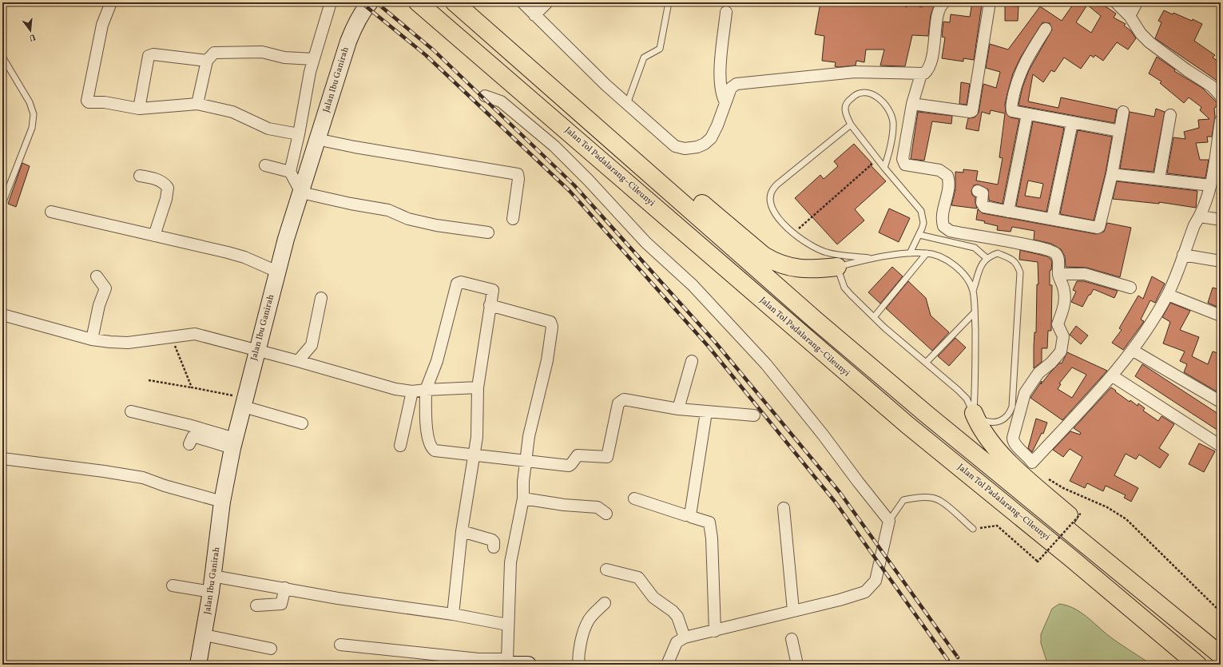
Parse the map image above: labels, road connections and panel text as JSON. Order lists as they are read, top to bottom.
{
  "streets": {
    "highway": ["Jalan Tol Padalarang–Cileunyi"],
    "main road": ["Jalan Ibu Ganirah"]
  },
  "north": "bottom"
}
